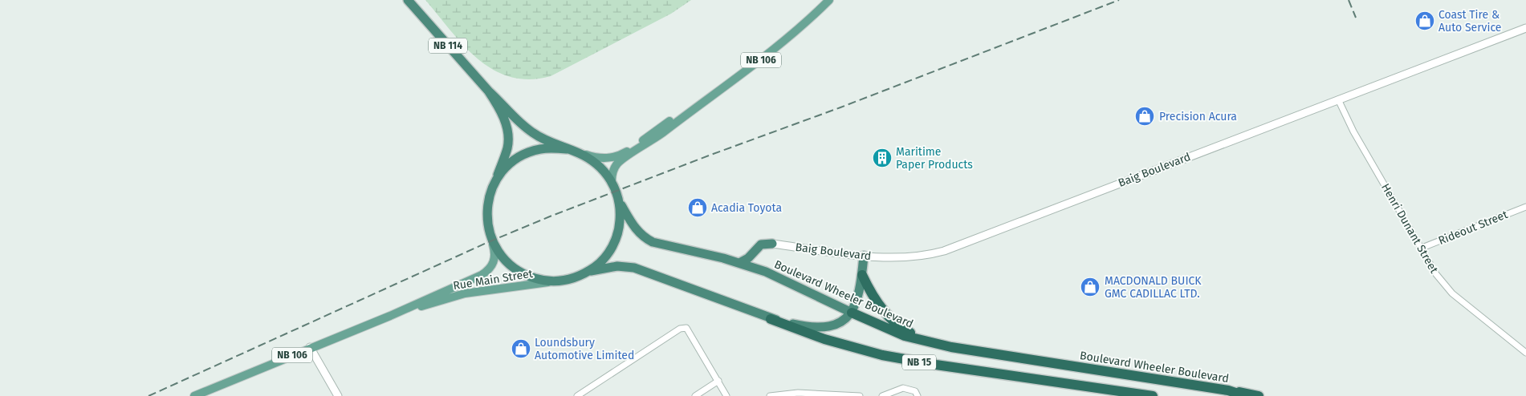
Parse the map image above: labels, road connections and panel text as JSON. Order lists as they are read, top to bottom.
{
  "streets": {
    "highway": ["NB 114", "Boulevard Wheeler Boulevard", "NB 15"],
    "main road": ["NB 106", "Rue Main Street"],
    "street": ["Baig Boulevard", "Rideout Street", "Henri Dunant Street"]
  },
  "crossings": [
    ["NB 114", "NB 106"],
    ["NB 114", "Rue Main Street"],
    ["NB 114", "Boulevard Wheeler Boulevard"],
    ["NB 114", "NB 15"],
    ["NB 106", "Rue Main Street"],
    ["NB 106", "Boulevard Wheeler Boulevard"],
    ["NB 106", "NB 15"],
    ["Baig Boulevard", "Henri Dunant Street"],
    ["Rideout Street", "Henri Dunant Street"],
    ["Rue Main Street", "Boulevard Wheeler Boulevard"],
    ["Rue Main Street", "NB 15"],
    ["Boulevard Wheeler Boulevard", "NB 15"]
  ],
  "places": {
    "shop": [
      "Coast Tire & Auto Service",
      "Precision Acura",
      "Acadia Toyota",
      "MACDONALD BUICK GMC CADILLAC LTD.",
      "Loundsbury Automotive Limited"
    ],
    "building": ["Maritime Paper Products"]
  }
}
